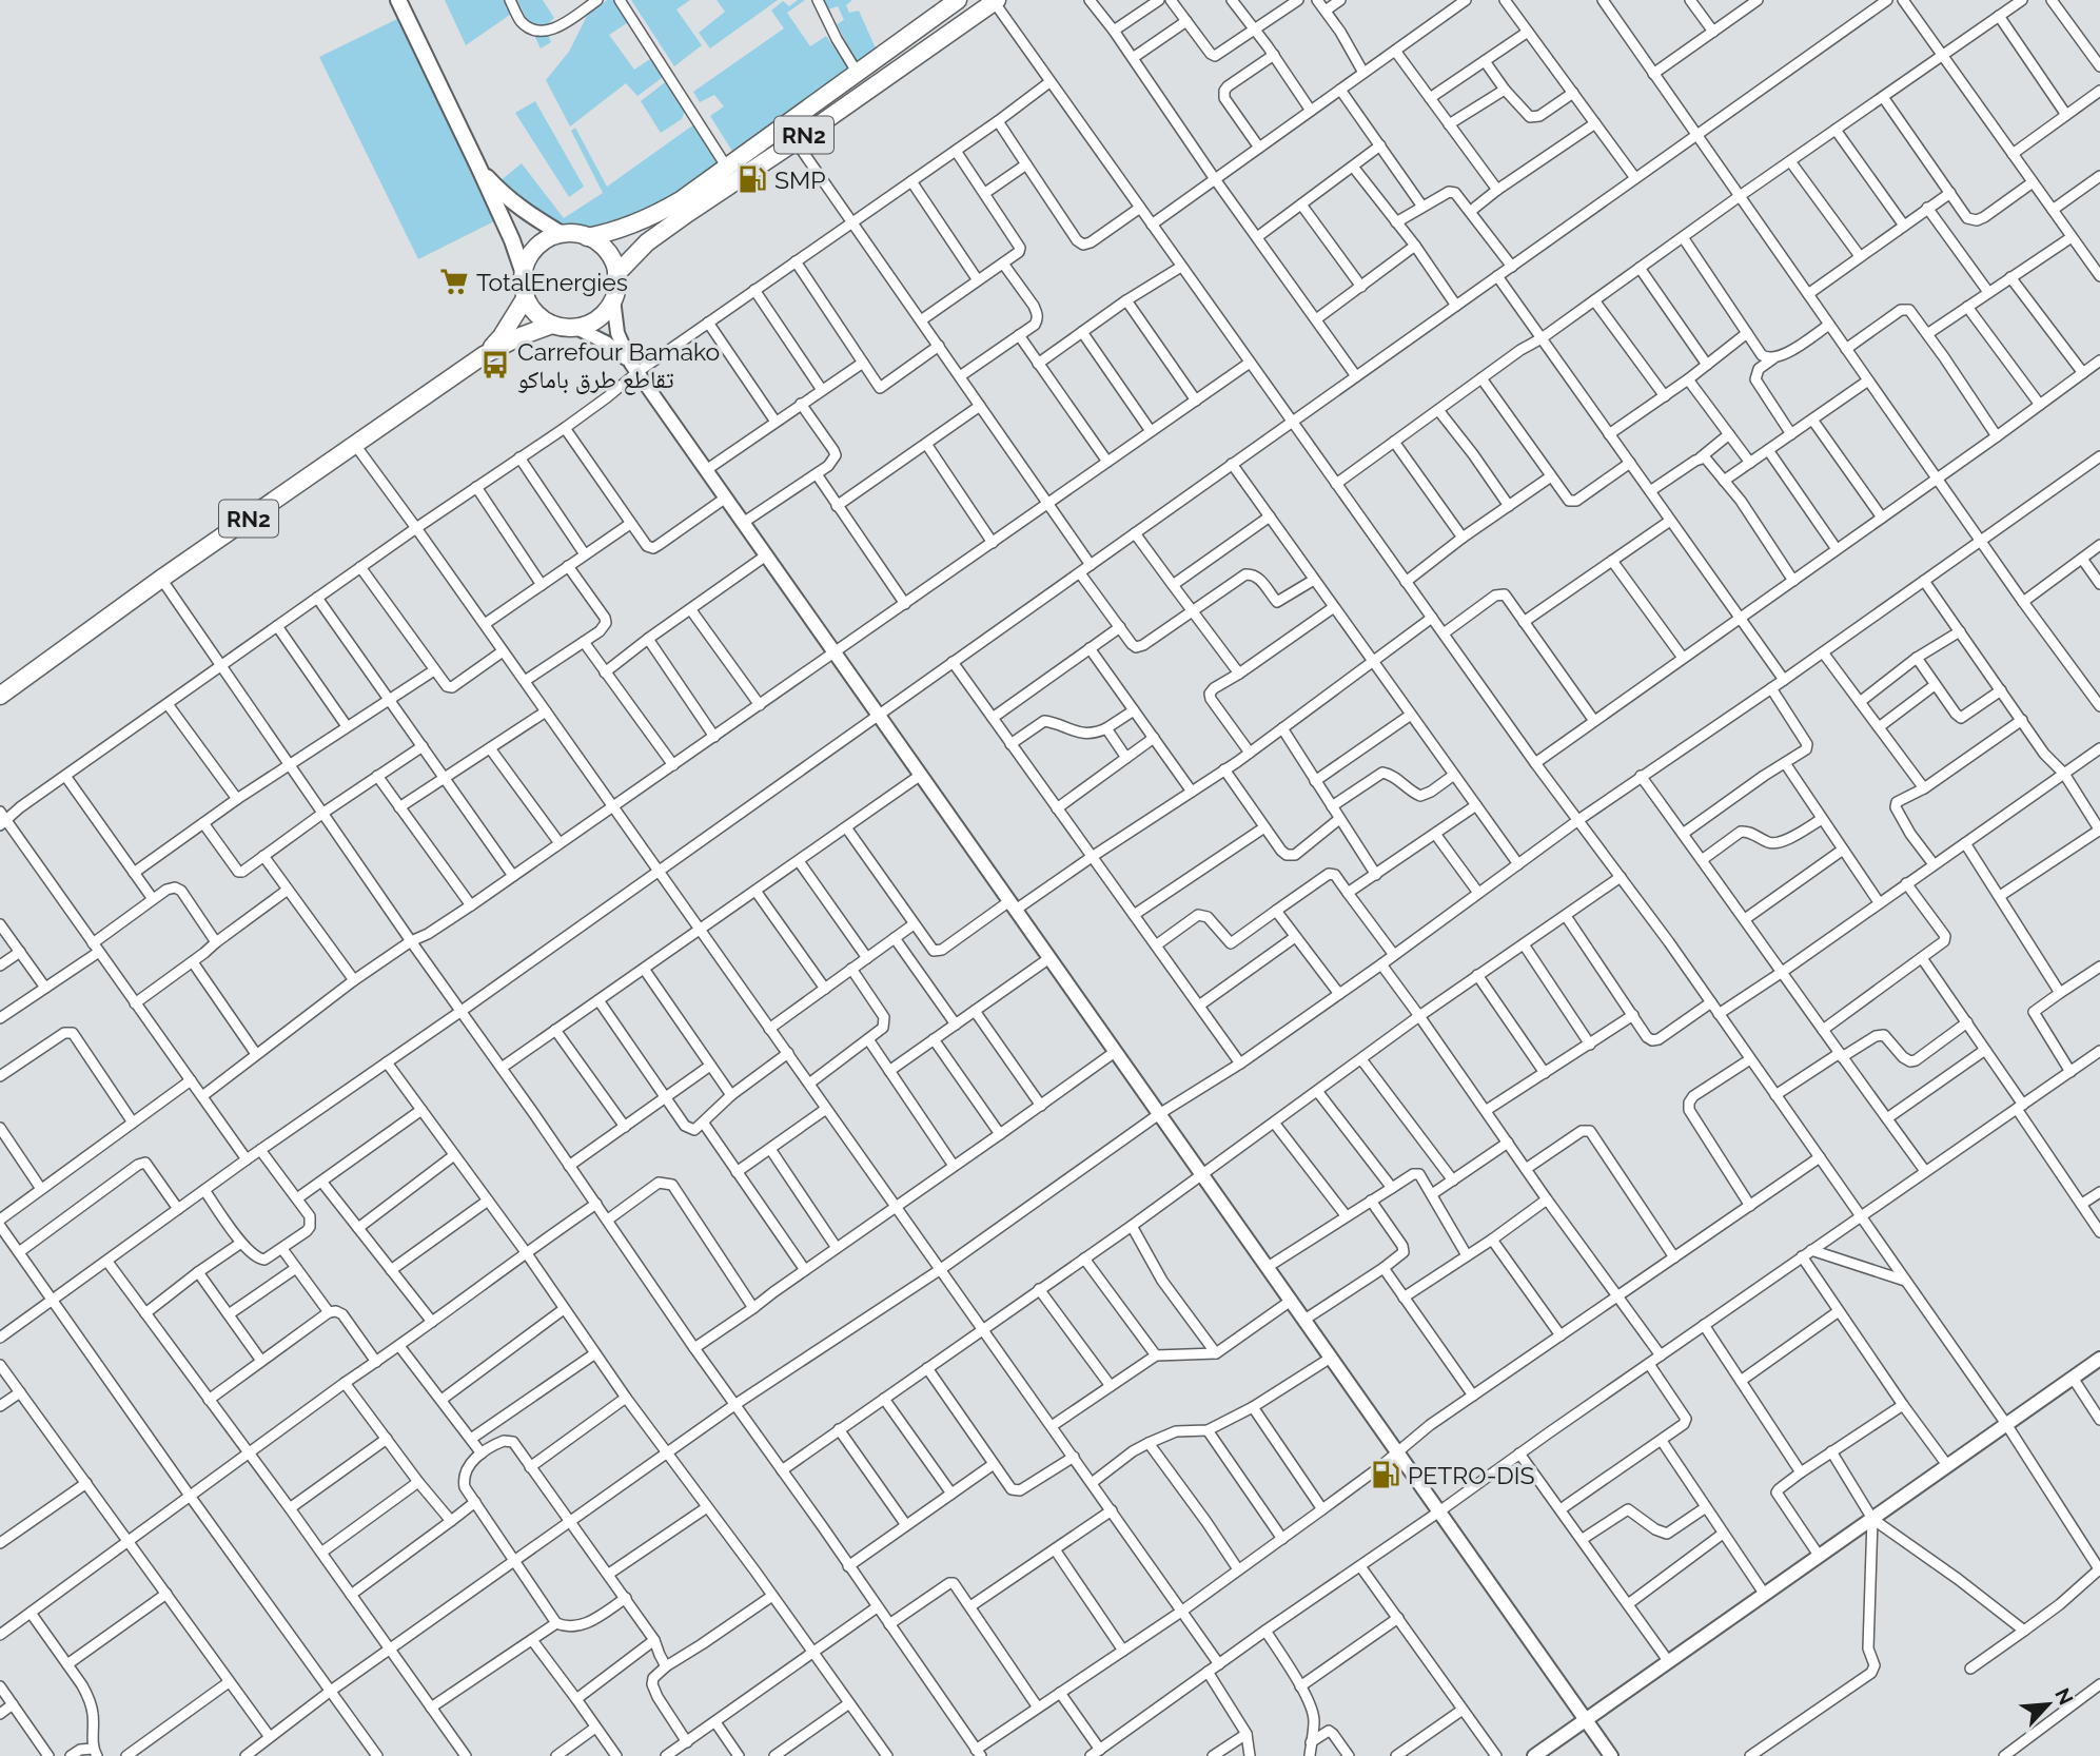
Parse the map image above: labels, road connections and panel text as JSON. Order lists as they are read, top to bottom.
{
  "streets": {
    "highway": ["RN2"]
  },
  "places": {
    "fuel station": ["SMP", "PETRO-DIS"],
    "supermarket": ["TotalEnergies"],
    "bus stop": ["Carrefour Bamako تقاطع طرق باماكو"]
  },
  "north": "top right"
}
